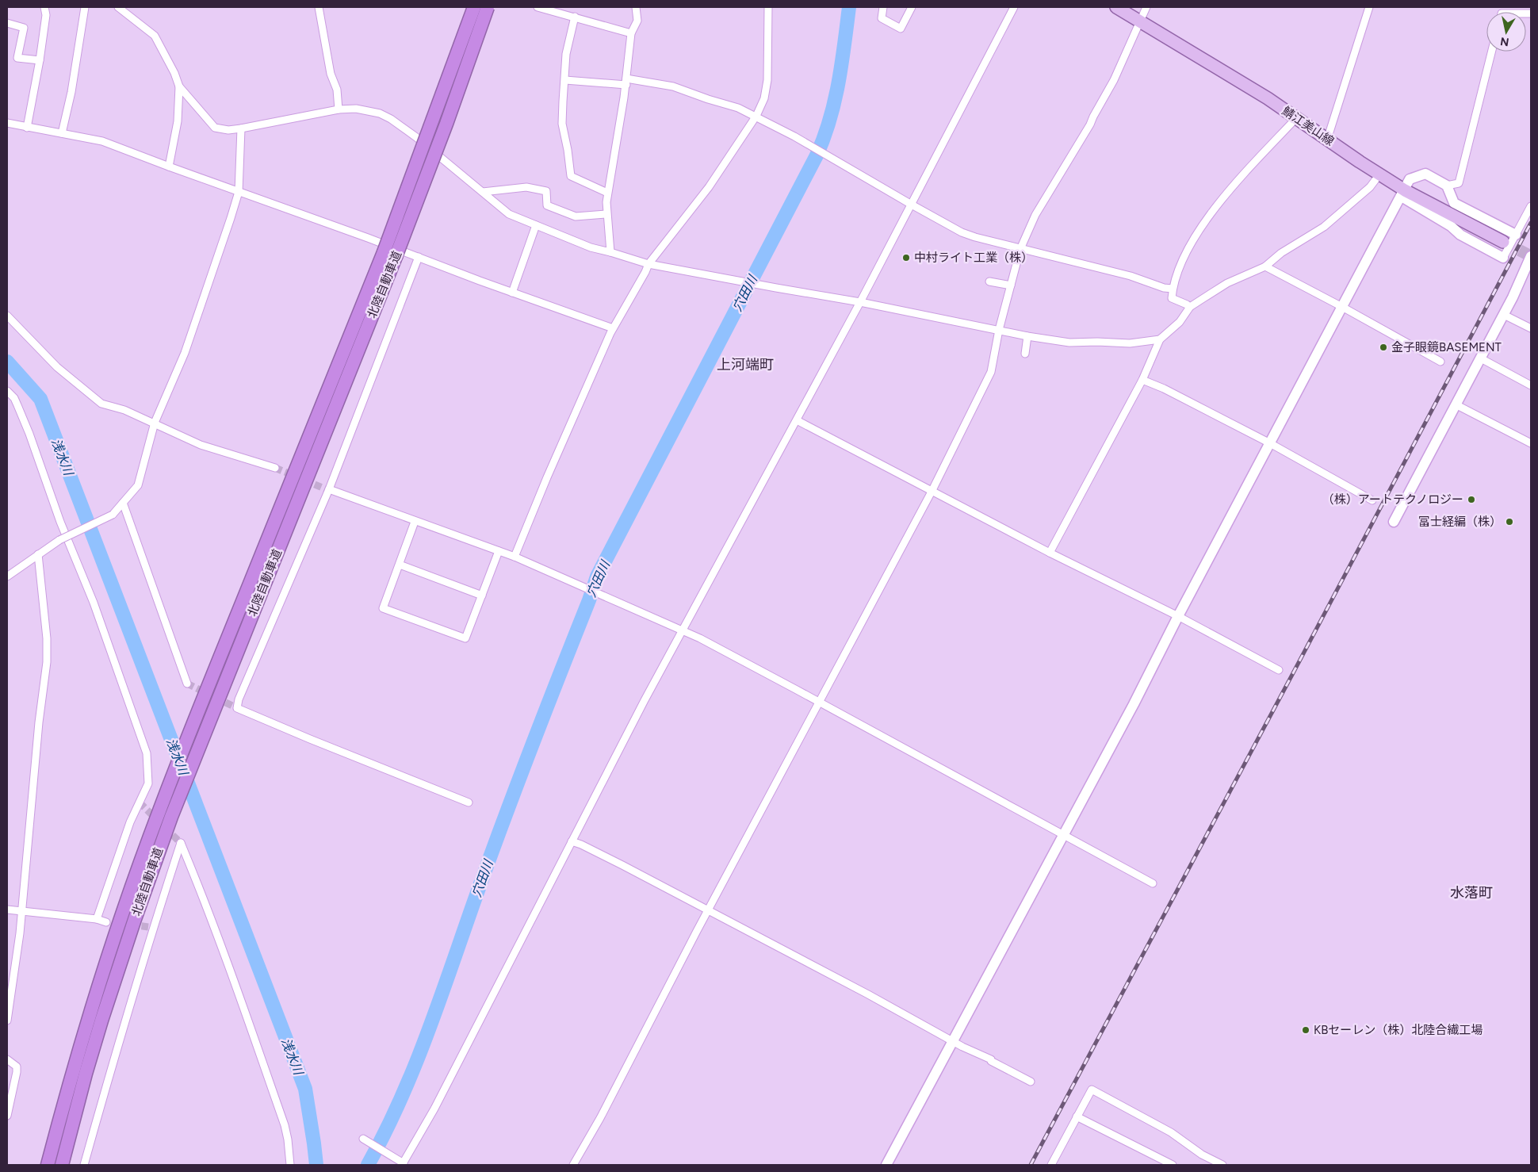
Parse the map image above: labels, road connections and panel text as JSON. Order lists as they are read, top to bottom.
{
  "streets": {
    "highway": ["北陸自動車道"],
    "main road": ["鯖江美山線"]
  },
  "districts": ["上河端町", "水落町"],
  "water": ["穴田川", "浅水川"],
  "places": [
    "中村ライト工業（株）",
    "金子眼鏡BASEMENT",
    "（株）アートテクノロジー",
    "冨士経編（株）",
    "KBセーレン（株）北陸合繊工場"
  ],
  "north": "bottom"
}
